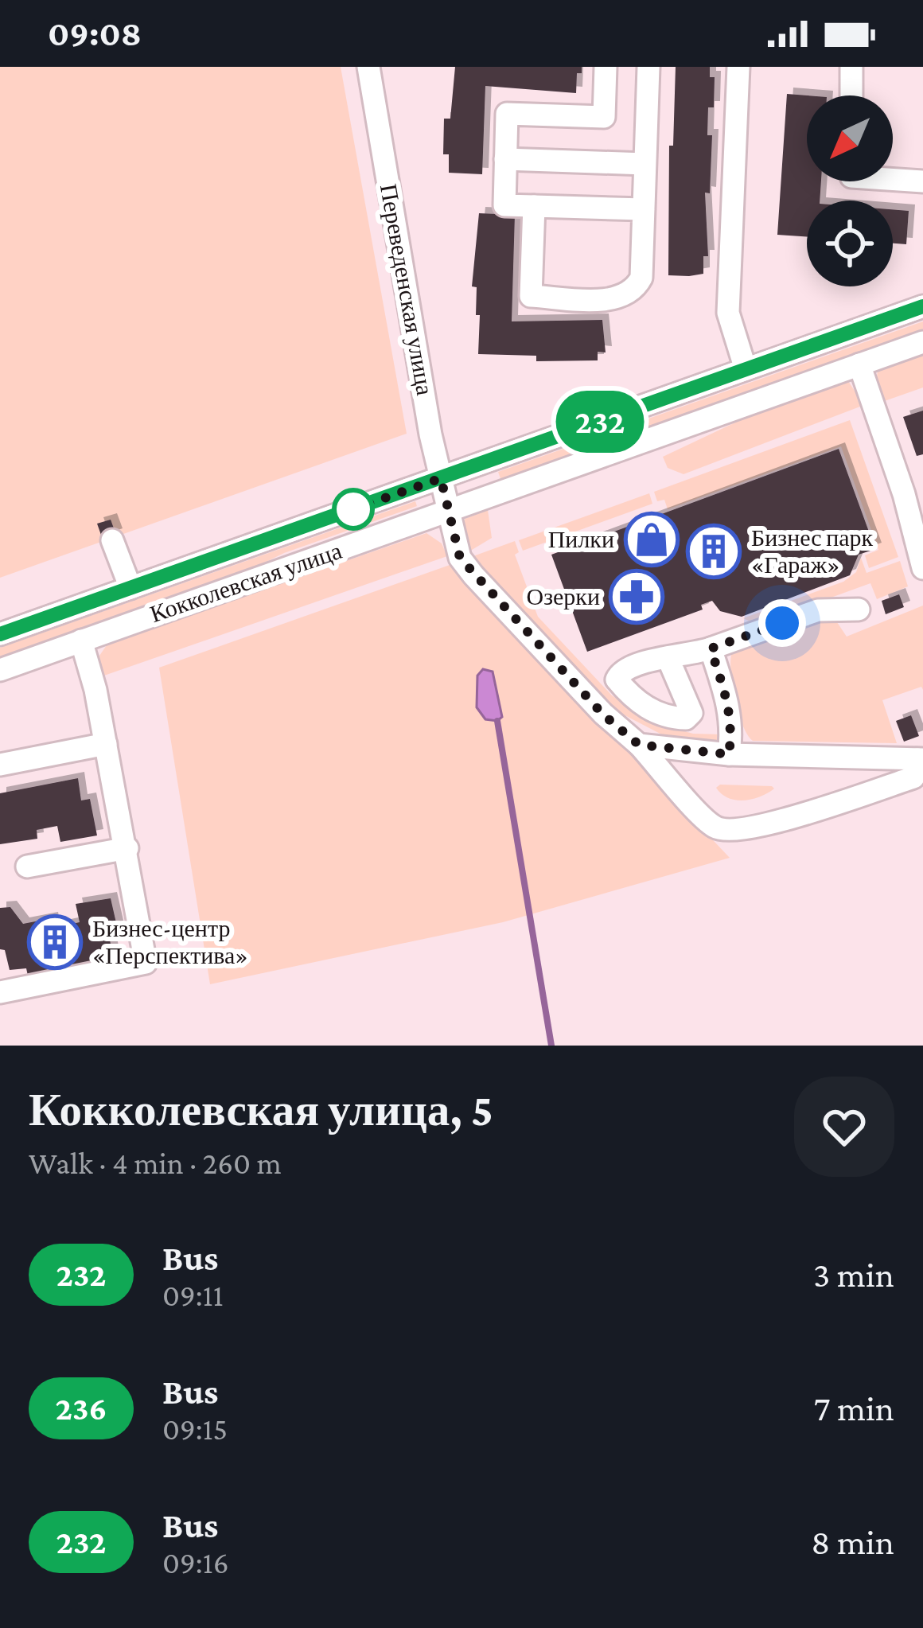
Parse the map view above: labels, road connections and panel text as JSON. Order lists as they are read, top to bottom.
{
  "streets": {
    "street": ["Переведенская улица", "Кокколевская улица"]
  },
  "crossings": [
    ["Переведенская улица", "Кокколевская улица"]
  ],
  "places": {
    "shop": ["Пилки"],
    "building": ["Бизнес парк «Гараж»", "Бизнес-центр «Перспектива»"],
    "pharmacy": ["Озерки"]
  },
  "lines": ["bus line 232"],
  "north": "bottom left",
  "page": {
    "status": "09:08",
    "on_map": "232",
    "heading": ["Кокколевская улица, 5", "Walk · 4 min · 260 m"],
    "list": [
      {
        "mark": "232",
        "name": "Bus",
        "note": "09:11",
        "value": "3 min"
      },
      {
        "mark": "236",
        "name": "Bus",
        "note": "09:15",
        "value": "7 min"
      },
      {
        "mark": "232",
        "name": "Bus",
        "note": "09:16",
        "value": "8 min"
      }
    ]
  }
}
